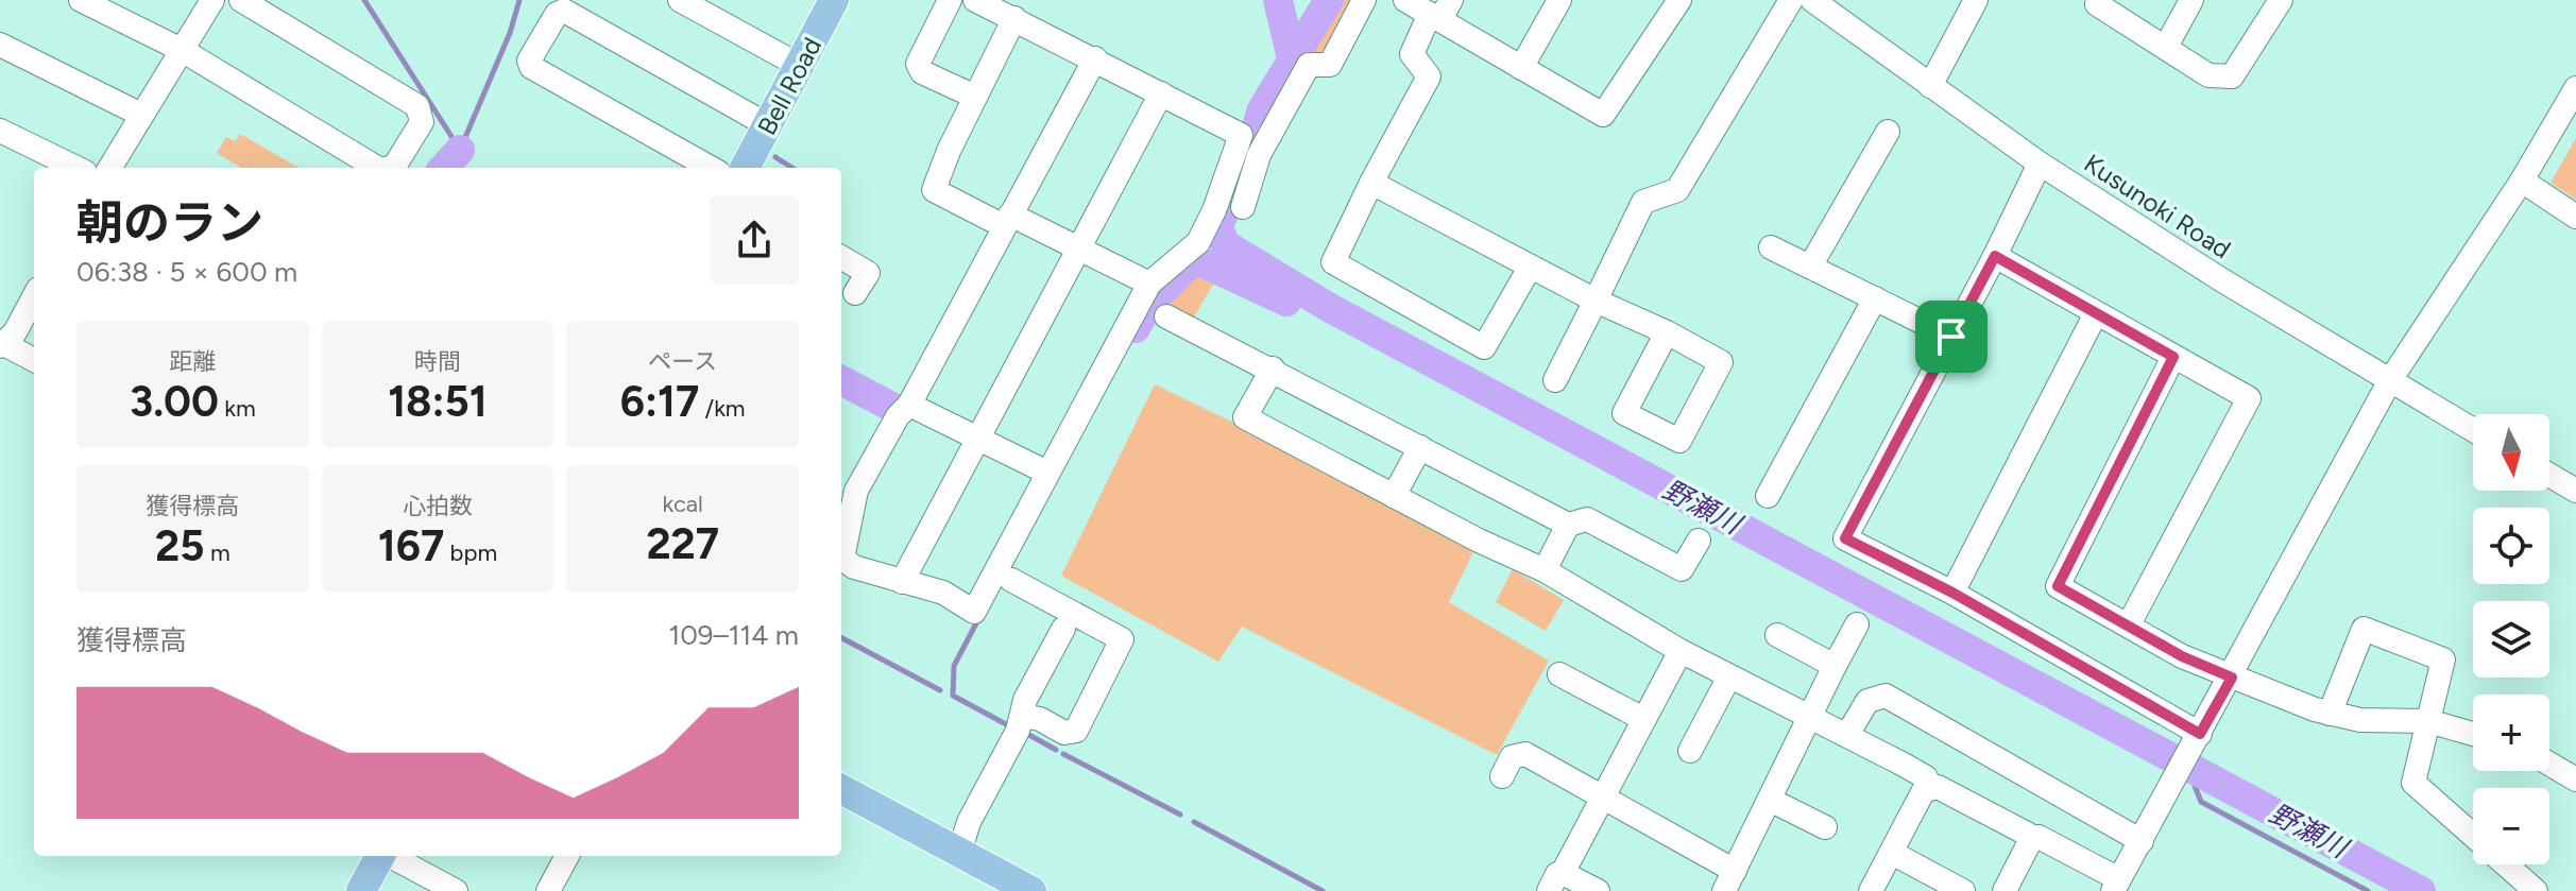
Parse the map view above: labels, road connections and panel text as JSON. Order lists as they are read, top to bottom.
{
  "streets": {
    "main road": ["Bell Road"],
    "street": ["Kusunoki Road"]
  },
  "water": ["野瀬川"],
  "north": "bottom",
  "page": {
    "heading": ["朝のラン", "06:38 · 5 × 600 m"],
    "stats": [
      ["距離", "3.00 km"],
      ["時間", "18:51"],
      ["ペース", "6:17 /km"],
      ["獲得標高", "25 m"],
      ["心拍数", "167 bpm"],
      ["kcal", "227"]
    ],
    "map_buttons": ["+", "−"],
    "chart": ["獲得標高", "109–114 m"]
  }
}
